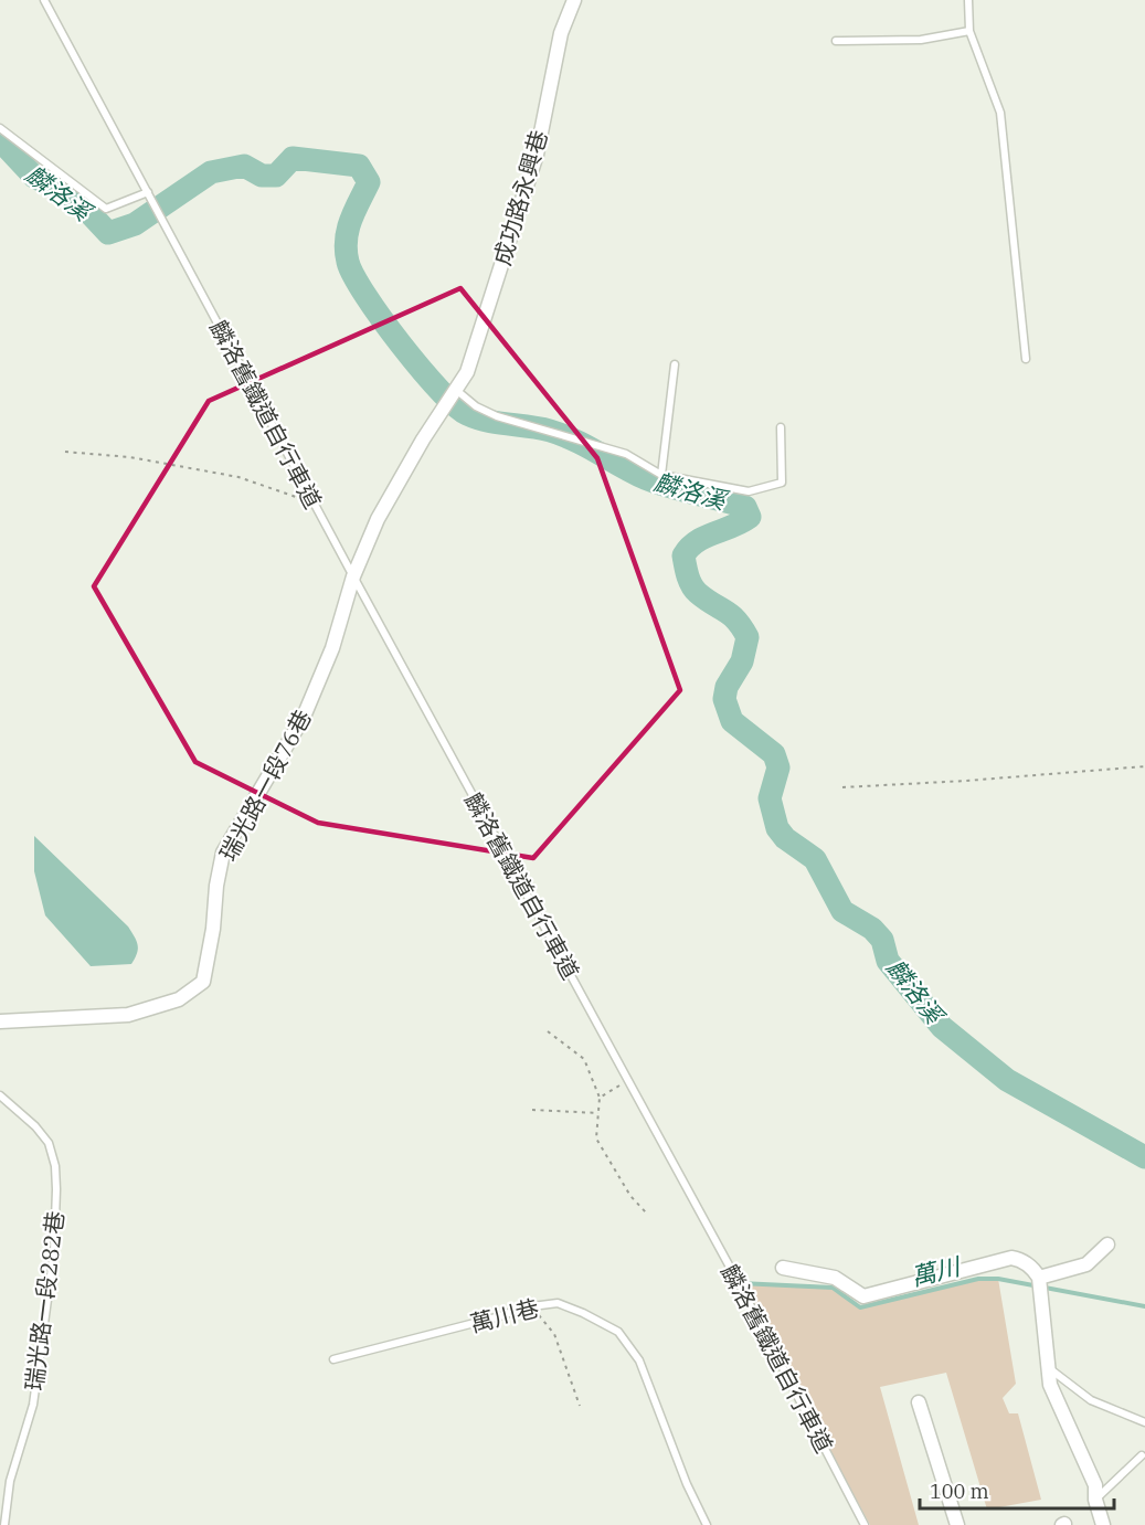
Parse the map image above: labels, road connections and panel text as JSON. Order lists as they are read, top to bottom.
{
  "streets": {
    "street": ["成功路永興巷", "瑞光路一段76巷"],
    "lane": ["麟洛舊鐵道自行車道", "瑞光路一段282巷", "萬川巷"]
  },
  "crossings": [
    ["成功路永興巷", "瑞光路一段76巷"],
    ["麟洛舊鐵道自行車道", "瑞光路一段76巷"]
  ],
  "water": ["麟洛溪", "萬川"],
  "scale_bar": "100 m"
}
